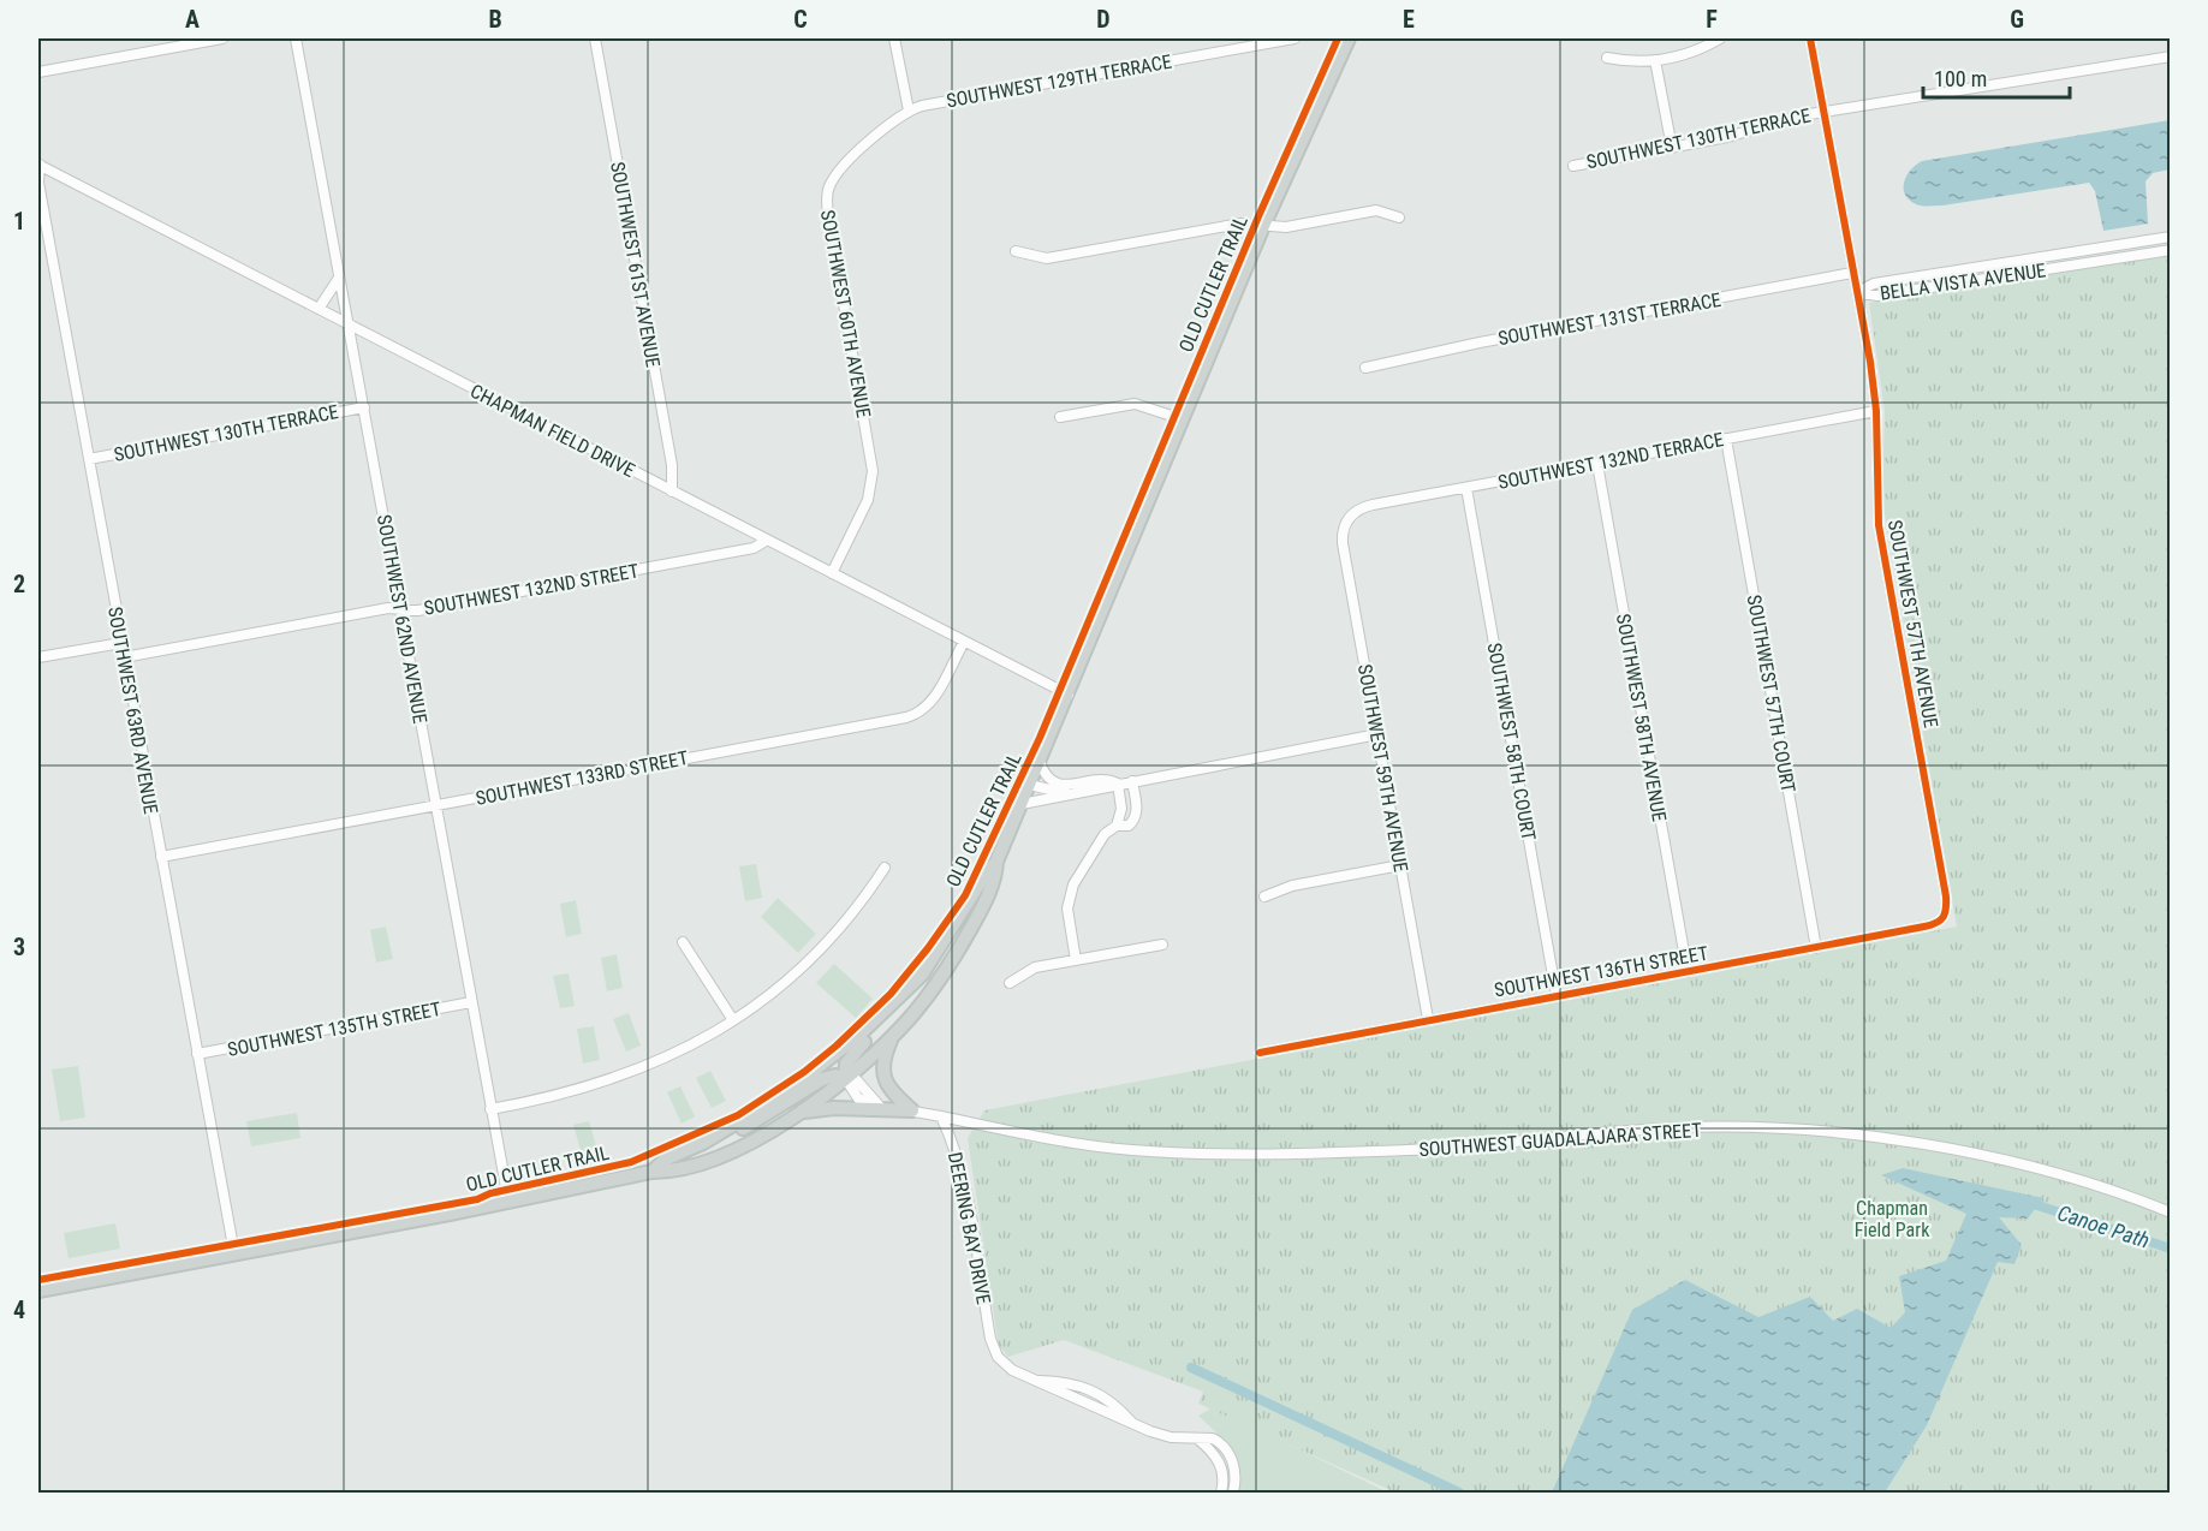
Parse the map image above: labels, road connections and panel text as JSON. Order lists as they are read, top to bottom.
{
  "streets": {
    "street": [
      "SOUTHWEST 129TH TERRACE",
      "SOUTHWEST 130TH TERRACE",
      "SOUTHWEST 61ST AVENUE",
      "BELLA VISTA AVENUE",
      "SOUTHWEST 60TH AVENUE",
      "SOUTHWEST 131ST TERRACE",
      "CHAPMAN FIELD DRIVE",
      "SOUTHWEST 132ND TERRACE",
      "SOUTHWEST 132ND STREET",
      "SOUTHWEST 62ND AVENUE",
      "SOUTHWEST 57TH AVENUE",
      "SOUTHWEST 57TH COURT",
      "SOUTHWEST 63RD AVENUE",
      "SOUTHWEST 58TH AVENUE",
      "SOUTHWEST 58TH COURT",
      "SOUTHWEST 59TH AVENUE",
      "SOUTHWEST 133RD STREET",
      "SOUTHWEST 136TH STREET",
      "SOUTHWEST 135TH STREET",
      "SOUTHWEST GUADALAJARA STREET",
      "DEERING BAY DRIVE"
    ],
    "cycle path": ["OLD CUTLER TRAIL"]
  },
  "crossings": [
    ["SOUTHWEST 129TH TERRACE", "SOUTHWEST 60TH AVENUE"],
    ["SOUTHWEST 130TH TERRACE", "SOUTHWEST 62ND AVENUE"],
    ["SOUTHWEST 130TH TERRACE", "SOUTHWEST 57TH AVENUE"],
    ["SOUTHWEST 130TH TERRACE", "SOUTHWEST 63RD AVENUE"],
    ["SOUTHWEST 61ST AVENUE", "CHAPMAN FIELD DRIVE"],
    ["BELLA VISTA AVENUE", "SOUTHWEST 57TH AVENUE"],
    ["SOUTHWEST 60TH AVENUE", "CHAPMAN FIELD DRIVE"],
    ["SOUTHWEST 131ST TERRACE", "SOUTHWEST 57TH AVENUE"],
    ["CHAPMAN FIELD DRIVE", "SOUTHWEST 132ND STREET"],
    ["CHAPMAN FIELD DRIVE", "SOUTHWEST 62ND AVENUE"],
    ["CHAPMAN FIELD DRIVE", "SOUTHWEST 63RD AVENUE"],
    ["CHAPMAN FIELD DRIVE", "SOUTHWEST 133RD STREET"],
    ["SOUTHWEST 132ND TERRACE", "SOUTHWEST 57TH AVENUE"],
    ["SOUTHWEST 132ND TERRACE", "SOUTHWEST 57TH COURT"],
    ["SOUTHWEST 132ND TERRACE", "SOUTHWEST 58TH AVENUE"],
    ["SOUTHWEST 132ND TERRACE", "SOUTHWEST 58TH COURT"],
    ["SOUTHWEST 132ND TERRACE", "SOUTHWEST 59TH AVENUE"],
    ["SOUTHWEST 132ND STREET", "SOUTHWEST 62ND AVENUE"],
    ["SOUTHWEST 132ND STREET", "SOUTHWEST 63RD AVENUE"],
    ["SOUTHWEST 62ND AVENUE", "SOUTHWEST 133RD STREET"],
    ["SOUTHWEST 62ND AVENUE", "SOUTHWEST 135TH STREET"],
    ["SOUTHWEST 57TH AVENUE", "SOUTHWEST 136TH STREET"],
    ["SOUTHWEST 57TH COURT", "SOUTHWEST 136TH STREET"],
    ["SOUTHWEST 63RD AVENUE", "SOUTHWEST 133RD STREET"],
    ["SOUTHWEST 63RD AVENUE", "SOUTHWEST 135TH STREET"],
    ["SOUTHWEST 58TH AVENUE", "SOUTHWEST 136TH STREET"],
    ["SOUTHWEST 58TH COURT", "SOUTHWEST 136TH STREET"],
    ["SOUTHWEST 59TH AVENUE", "SOUTHWEST 136TH STREET"],
    ["SOUTHWEST GUADALAJARA STREET", "DEERING BAY DRIVE"]
  ],
  "water": ["Canoe Path"],
  "parks": ["Chapman Field Park"],
  "scale_bar": "100 m",
  "grid": {
    "columns": [
      "A",
      "B",
      "C",
      "D",
      "E",
      "F",
      "G"
    ],
    "rows": [
      "1",
      "2",
      "3",
      "4"
    ]
  }
}
